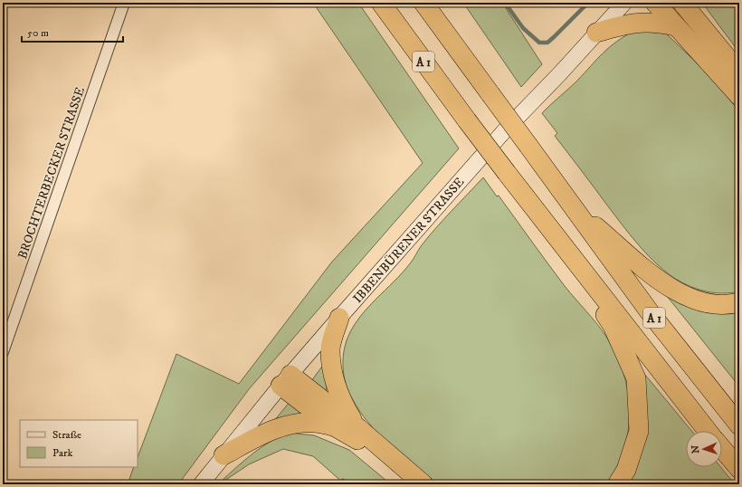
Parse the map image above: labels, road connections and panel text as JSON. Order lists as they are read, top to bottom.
{
  "streets": {
    "highway": ["A 1"],
    "main road": ["IBBENBÜRENER STRASSE"],
    "street": ["BROCHTERBECKER STRASSE"]
  },
  "legend": ["Straße", "Park"],
  "scale_bar": "50 m",
  "north": "left"
}
